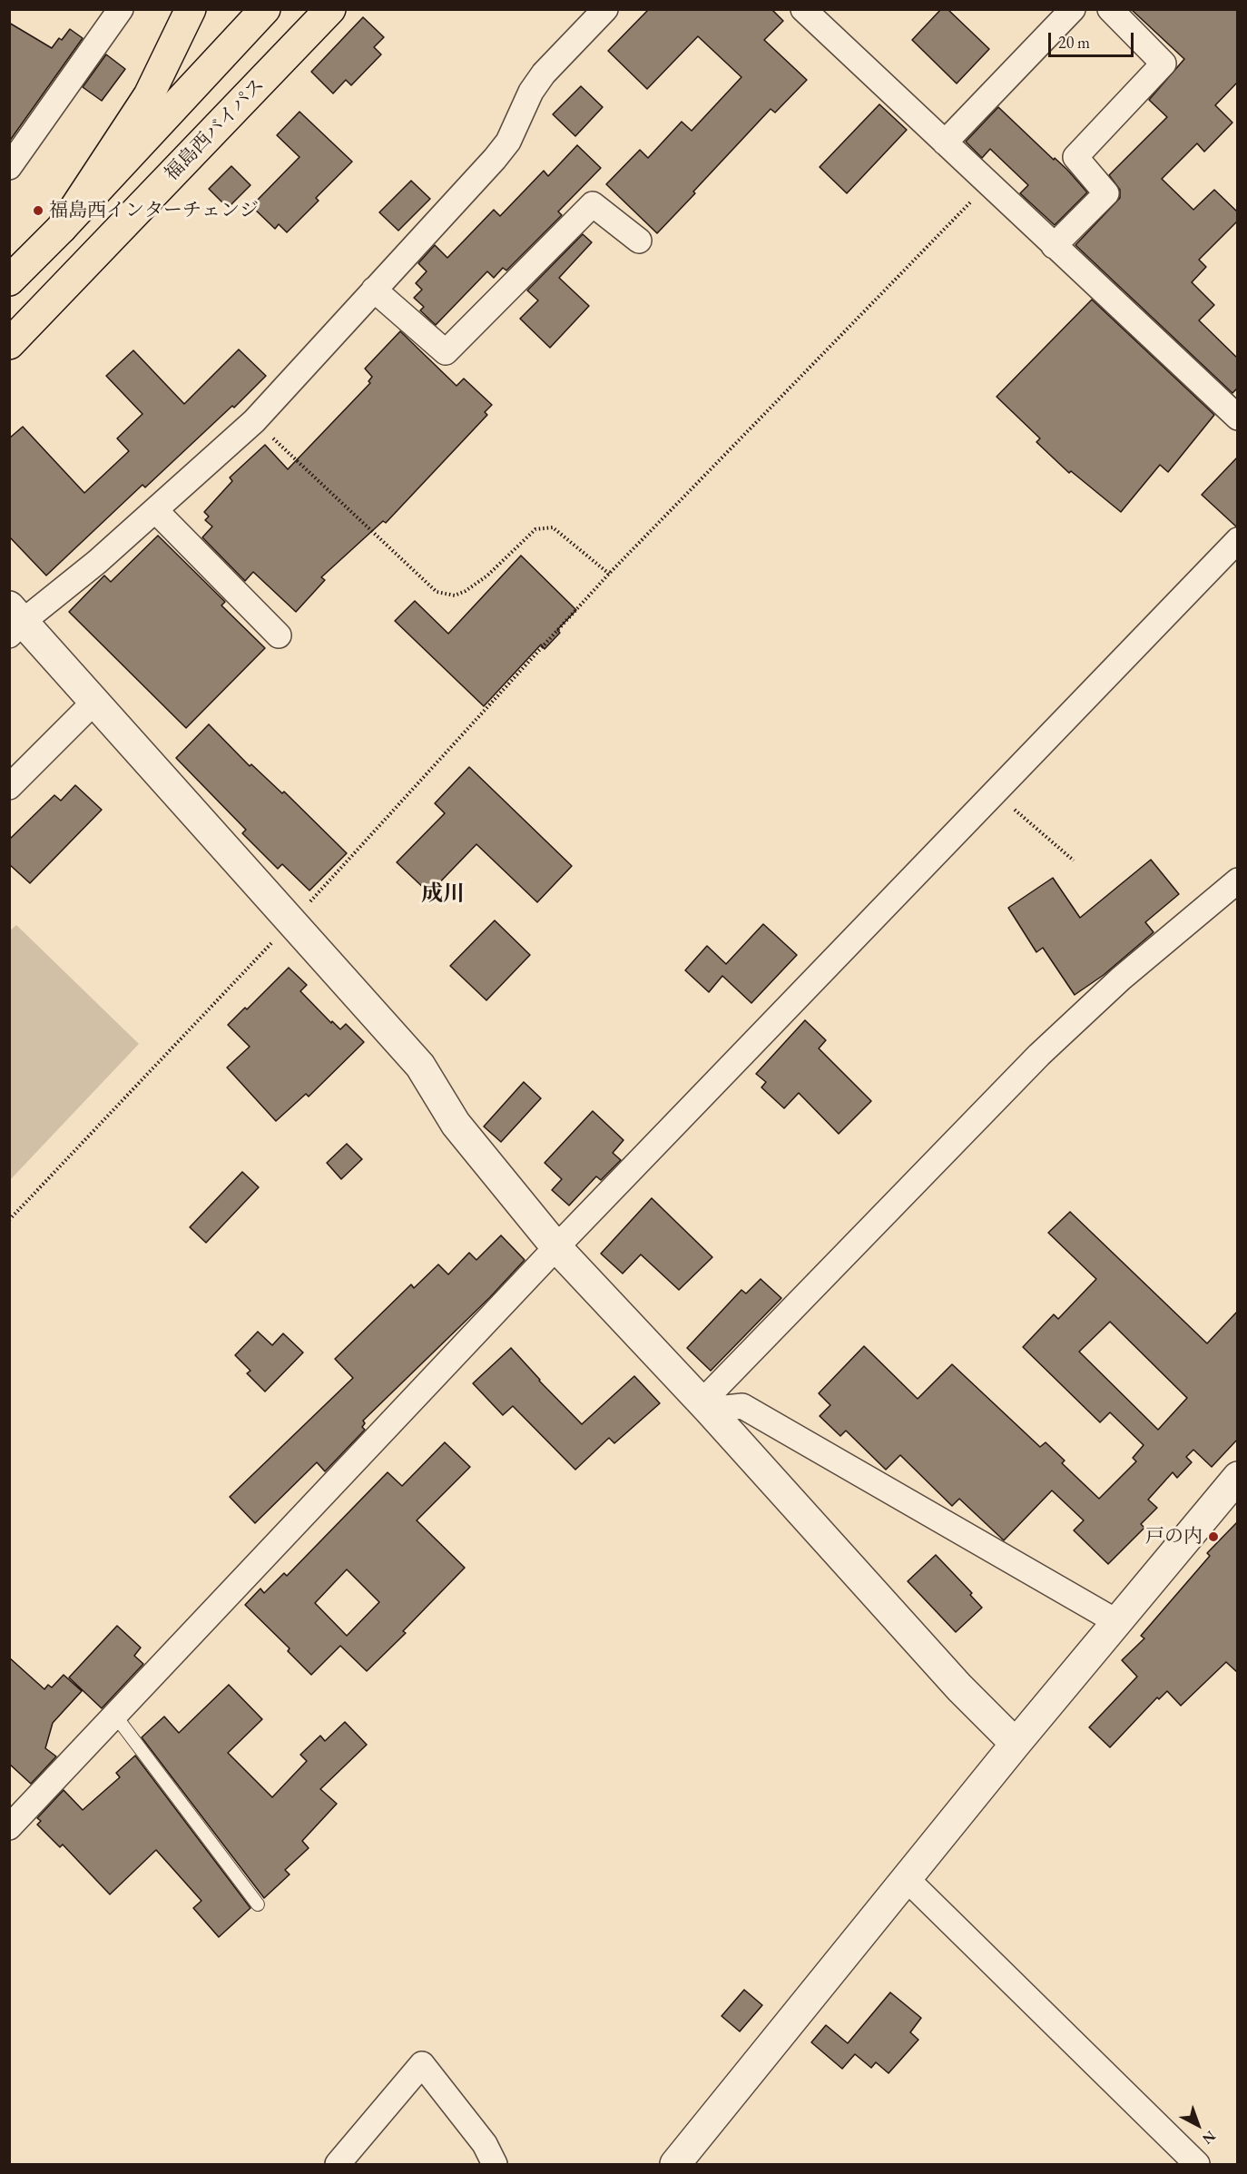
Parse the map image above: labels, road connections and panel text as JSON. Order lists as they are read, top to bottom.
{
  "streets": {
    "highway": ["福島西バイパス"]
  },
  "districts": ["成川"],
  "places": ["福島西インターチェンジ", "戸の内"],
  "scale_bar": "20 m",
  "north": "bottom right"
}
